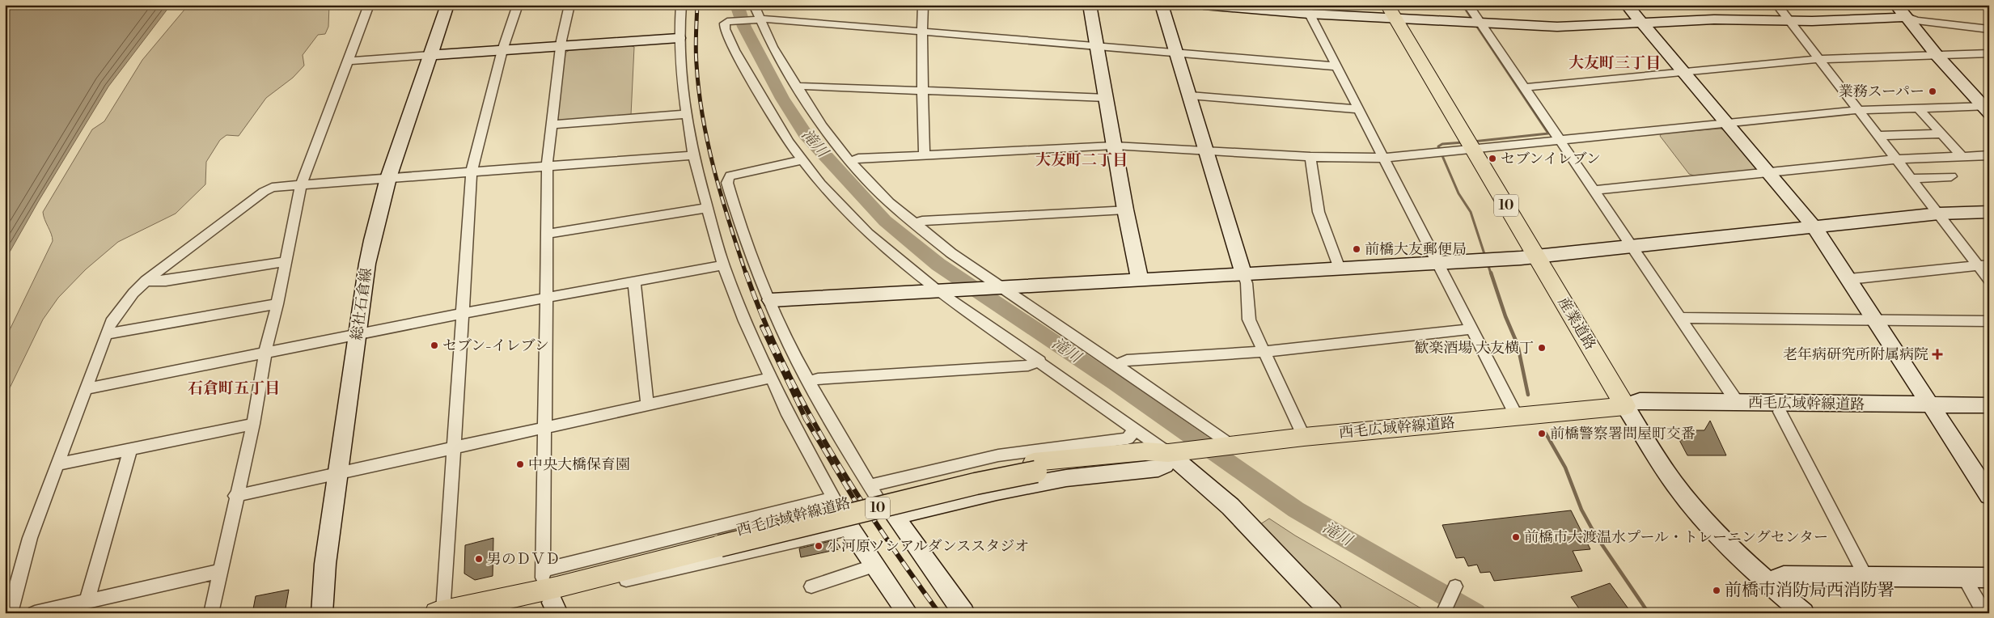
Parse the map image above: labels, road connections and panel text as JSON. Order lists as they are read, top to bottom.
{
  "streets": {
    "main road": ["10", "産業道路", "西毛広域幹線道路"],
    "street": ["総社石倉線"]
  },
  "crossings": [
    ["産業道路", "西毛広域幹線道路"]
  ],
  "districts": ["大友町三丁目", "大友町二丁目", "石倉町五丁目"],
  "water": ["滝川"],
  "places": {
    "other": [
      "業務スーパー",
      "セブンイレブン",
      "前橋大友郵便局",
      "セブン-イレブン",
      "歓楽酒場 大友横丁",
      "前橋警察署問屋町交番",
      "中央大橋保育園",
      "前橋市大渡温水プール・トレーニングセンター",
      "小河原ソシアルダンススタジオ",
      "男のＤＶＤ",
      "前橋市消防局西消防署"
    ],
    "health": ["老年病研究所附属病院"]
  }
}
